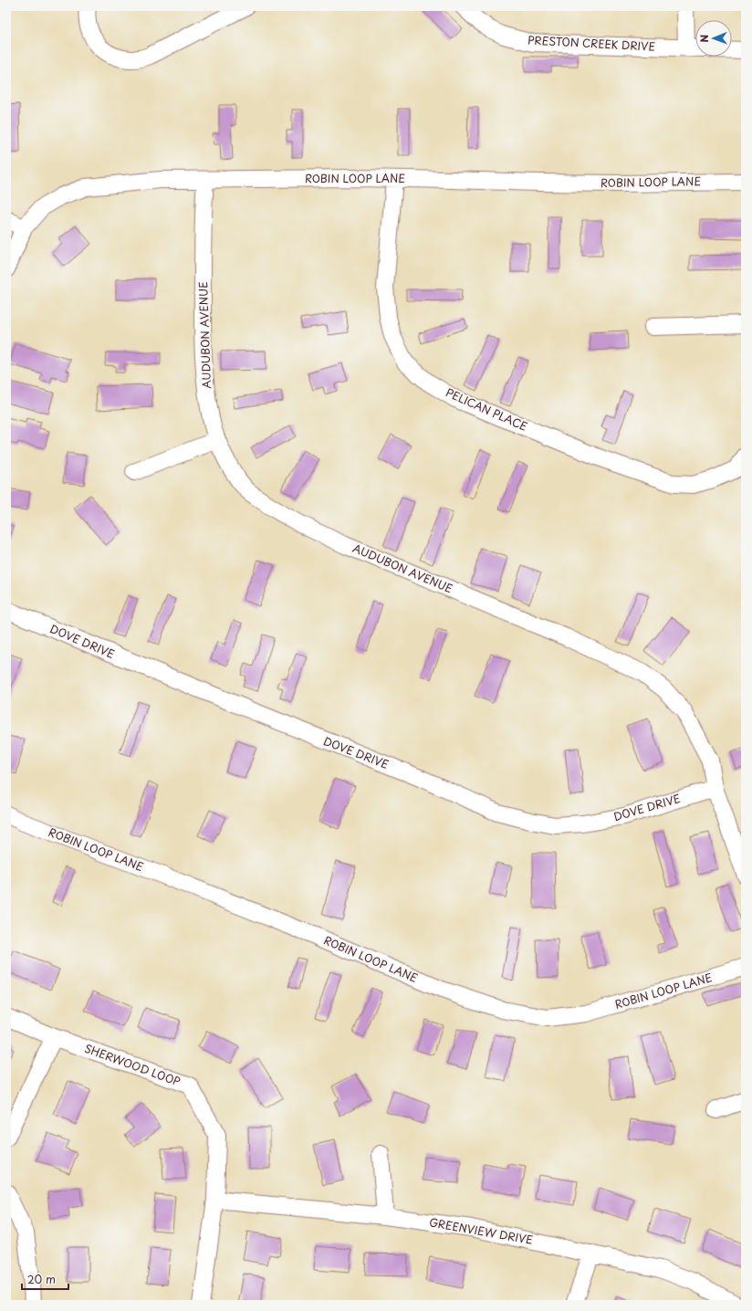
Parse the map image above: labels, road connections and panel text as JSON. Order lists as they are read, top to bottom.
{
  "streets": {
    "street": [
      "PRESTON CREEK DRIVE",
      "ROBIN LOOP LANE",
      "AUDUBON AVENUE",
      "PELICAN PLACE",
      "DOVE DRIVE",
      "SHERWOOD LOOP",
      "GREENVIEW DRIVE"
    ]
  },
  "crossings": [
    ["ROBIN LOOP LANE", "AUDUBON AVENUE"],
    ["ROBIN LOOP LANE", "PELICAN PLACE"],
    ["AUDUBON AVENUE", "DOVE DRIVE"],
    ["SHERWOOD LOOP", "GREENVIEW DRIVE"]
  ],
  "scale_bar": "20 m",
  "north": "left"
}
